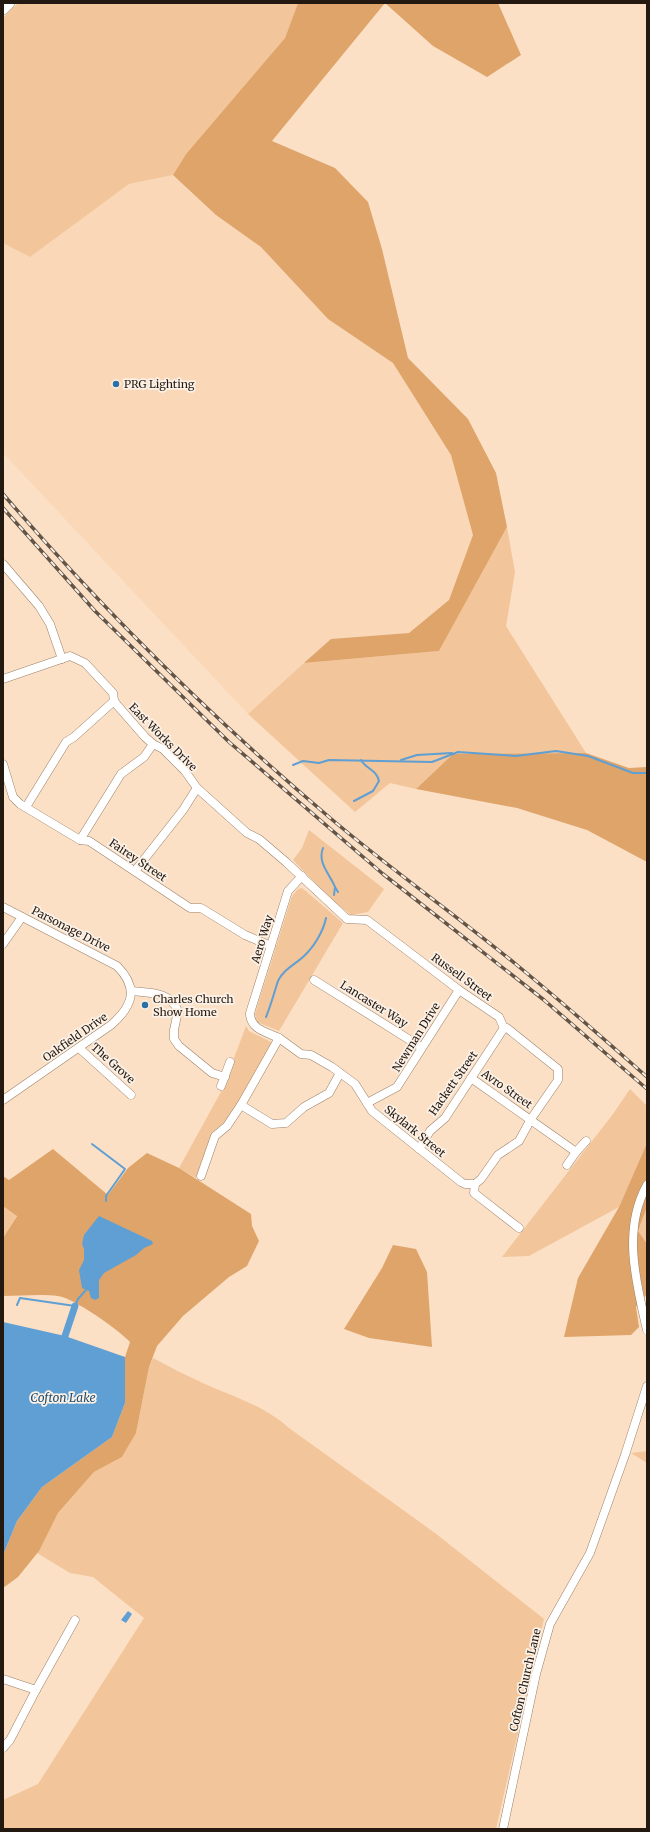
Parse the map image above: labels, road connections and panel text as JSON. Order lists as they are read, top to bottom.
{
  "streets": {
    "street": [
      "East Works Drive",
      "Fairey Street",
      "Parsonage Drive",
      "Aero Way",
      "Russell Street",
      "Lancaster Way",
      "Oakfield Drive",
      "Newman Drive",
      "The Grove",
      "Hackett Street",
      "Avro Street",
      "Skylark Street",
      "Cofton Church Lane"
    ]
  },
  "crossings": [
    ["East Works Drive", "Aero Way"],
    ["East Works Drive", "Russell Street"],
    ["Fairey Street", "Aero Way"],
    ["Parsonage Drive", "Oakfield Drive"],
    ["Aero Way", "Russell Street"],
    ["Aero Way", "Skylark Street"],
    ["Russell Street", "Newman Drive"],
    ["Russell Street", "Hackett Street"],
    ["Russell Street", "Avro Street"],
    ["Lancaster Way", "Newman Drive"],
    ["Oakfield Drive", "The Grove"],
    ["Newman Drive", "Skylark Street"],
    ["Hackett Street", "Avro Street"],
    ["Hackett Street", "Skylark Street"]
  ],
  "water": ["Cofton Lake"],
  "places": ["PRG Lighting", "Charles Church Show Home"]
}
